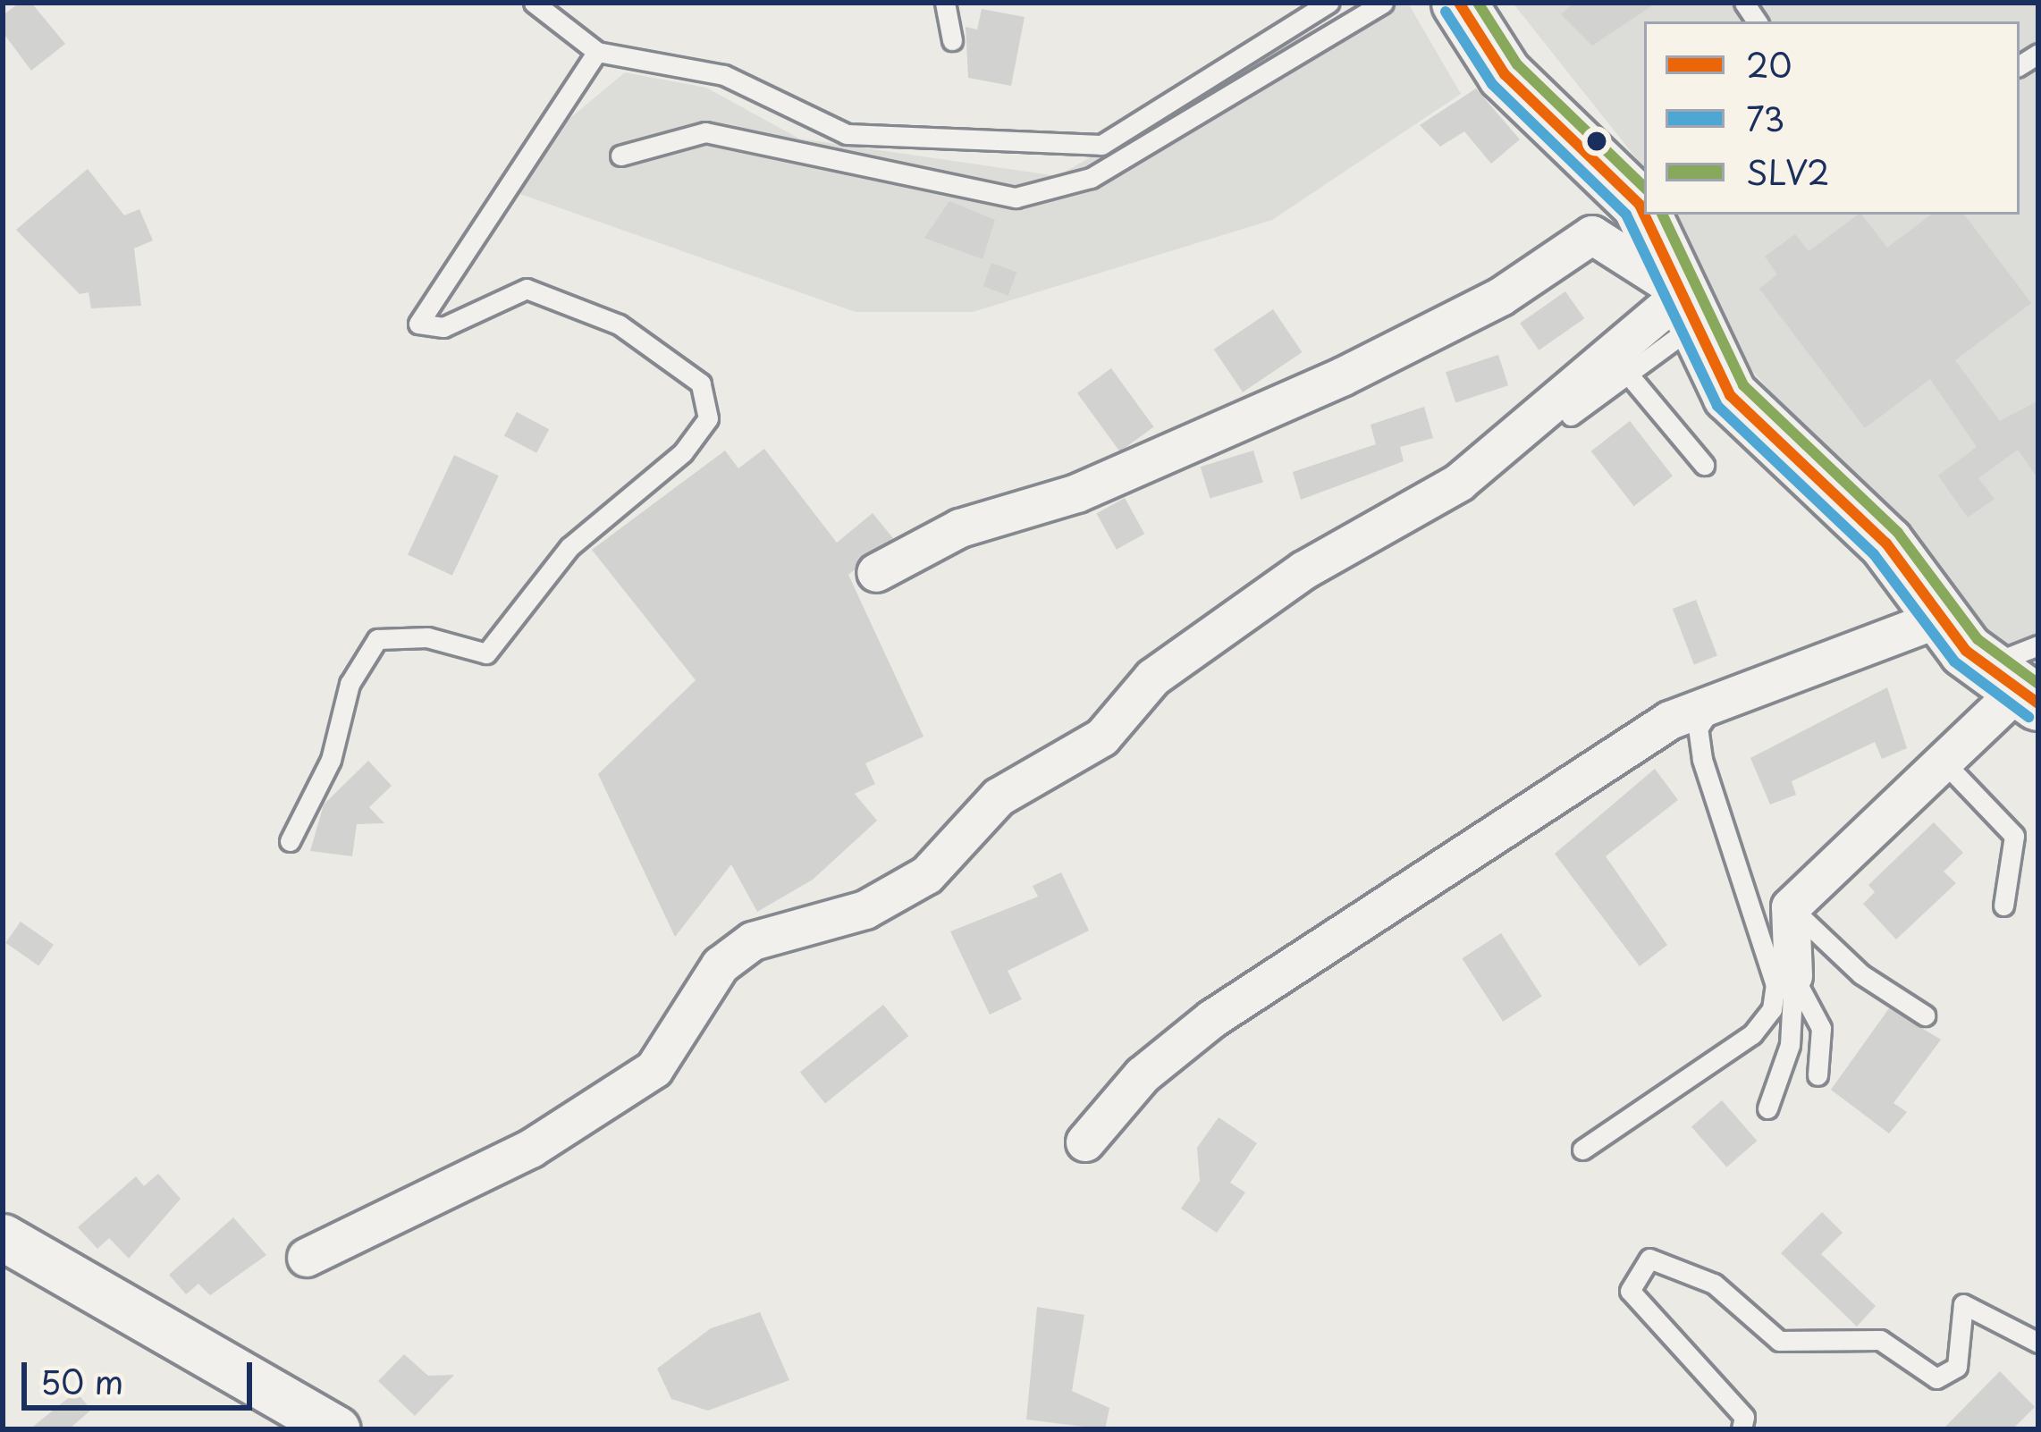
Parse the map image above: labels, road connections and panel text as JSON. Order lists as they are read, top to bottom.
{
  "lines": ["transit line 20", "transit line SLV2", "transit line 73"],
  "legend": ["20", "73", "SLV2"],
  "scale_bar": "50 m"
}
